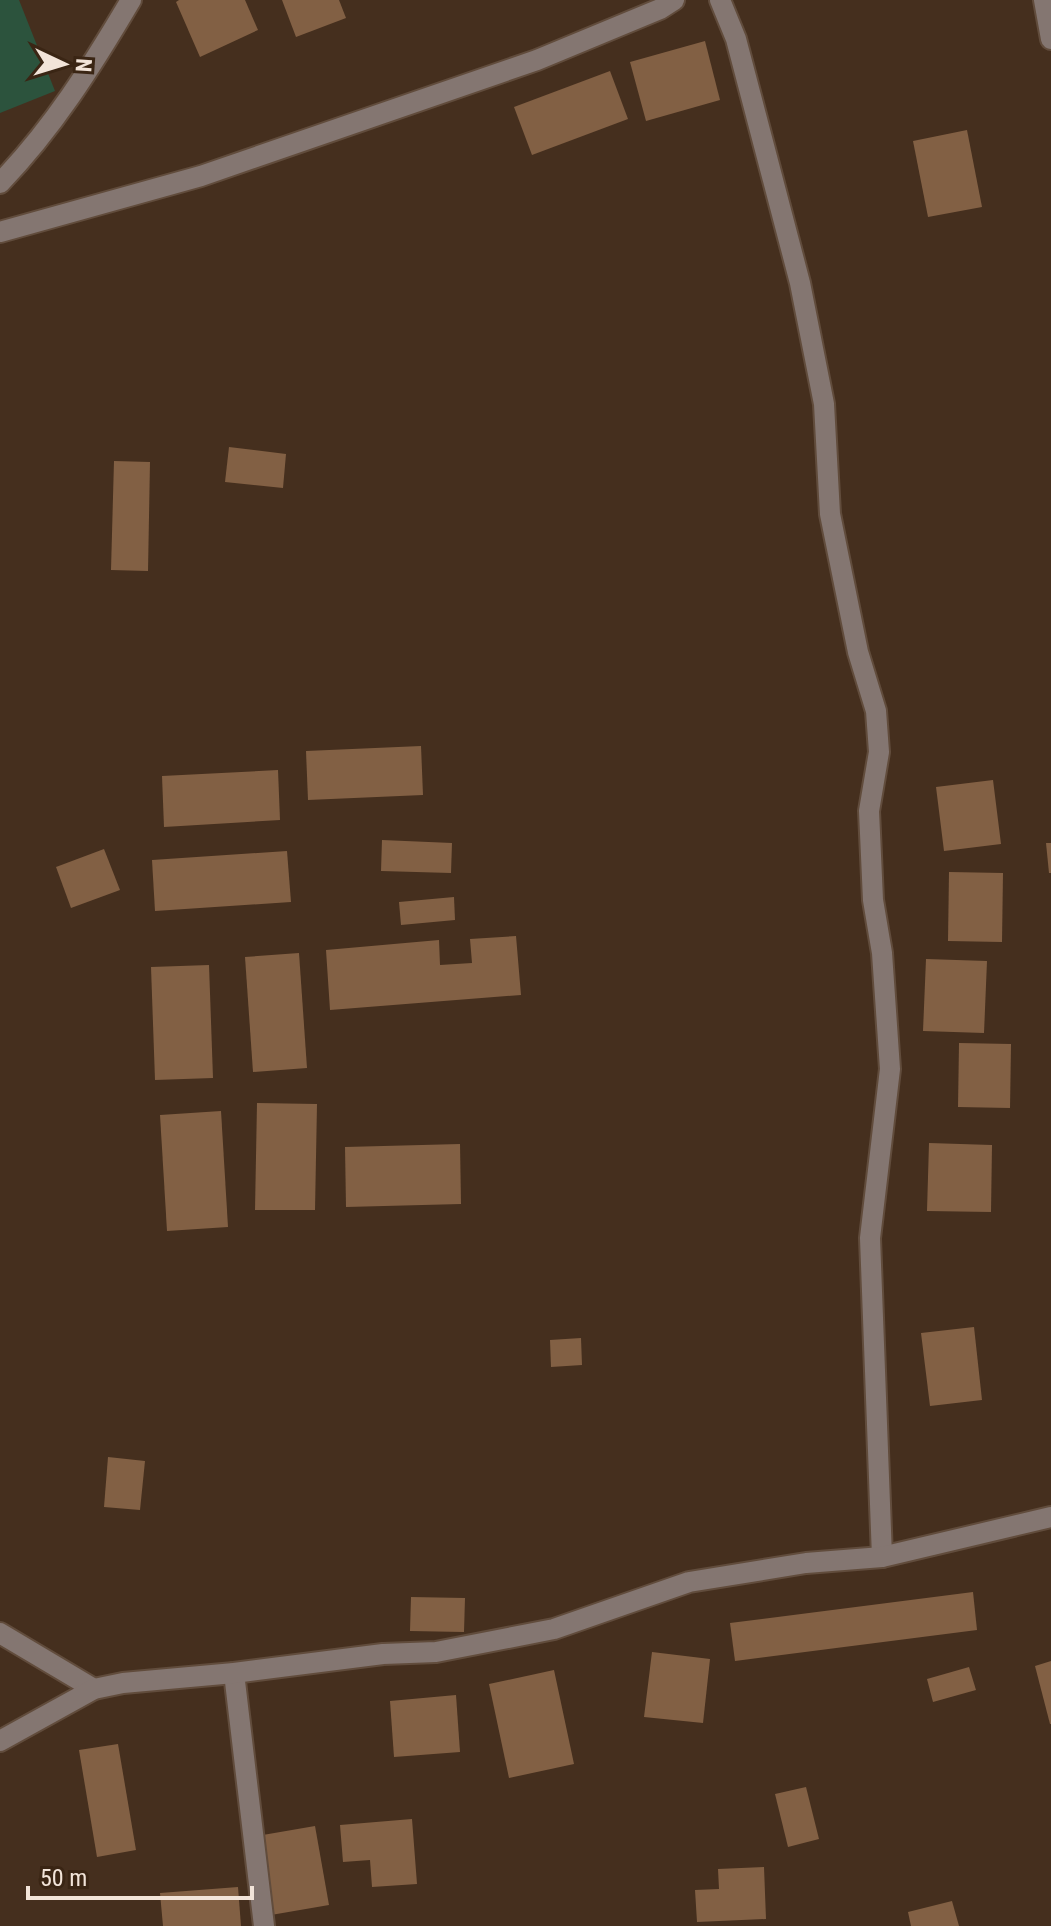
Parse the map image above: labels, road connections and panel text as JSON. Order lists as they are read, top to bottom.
{
  "scale_bar": "50 m",
  "north": "right"
}
